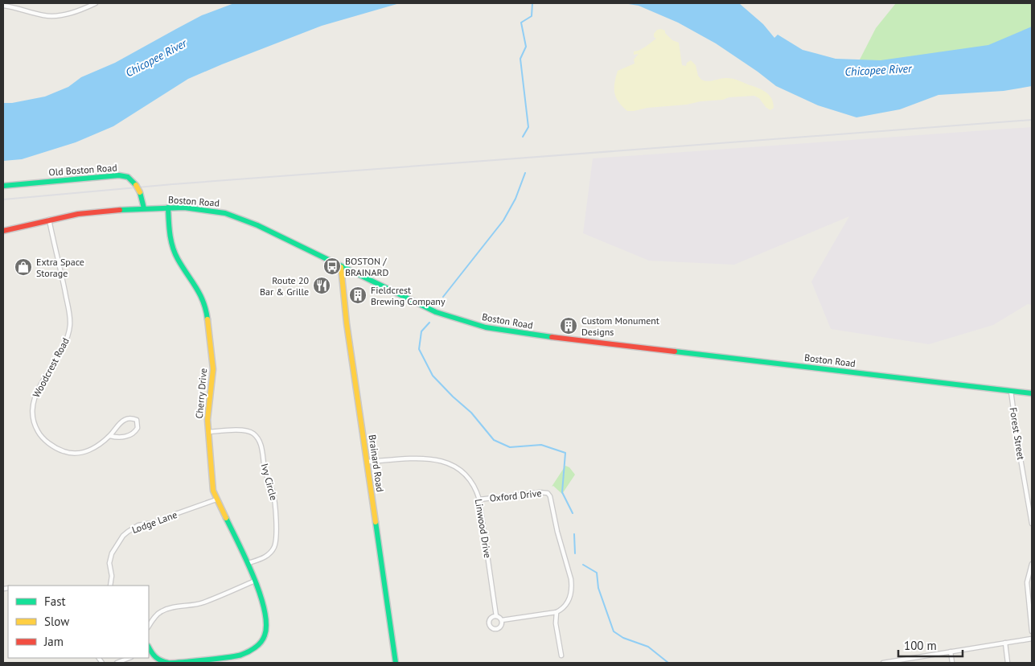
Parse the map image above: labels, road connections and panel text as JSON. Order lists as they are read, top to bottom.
{
  "streets": {
    "street": [
      "Old Boston Road",
      "Boston Road",
      "Woodcrest Road",
      "Cherry Drive",
      "Forest Street",
      "Brainard Road",
      "Ivy Circle",
      "Oxford Drive",
      "Lodge Lane",
      "Linwood Drive"
    ]
  },
  "crossings": [
    ["Old Boston Road", "Boston Road"],
    ["Boston Road", "Woodcrest Road"],
    ["Boston Road", "Cherry Drive"],
    ["Boston Road", "Forest Street"],
    ["Boston Road", "Brainard Road"],
    ["Cherry Drive", "Ivy Circle"],
    ["Cherry Drive", "Lodge Lane"],
    ["Brainard Road", "Linwood Drive"],
    ["Oxford Drive", "Linwood Drive"]
  ],
  "water": ["Chicopee River"],
  "places": {
    "bus stop": ["BOSTON / BRAINARD"],
    "shop": ["Extra Space Storage"],
    "restaurant": ["Route 20 Bar & Grille"],
    "building": ["Fieldcrest Brewing Company", "Custom Monument Designs"]
  },
  "legend": ["Fast", "Slow", "Jam"],
  "scale_bar": "100 m"
}
